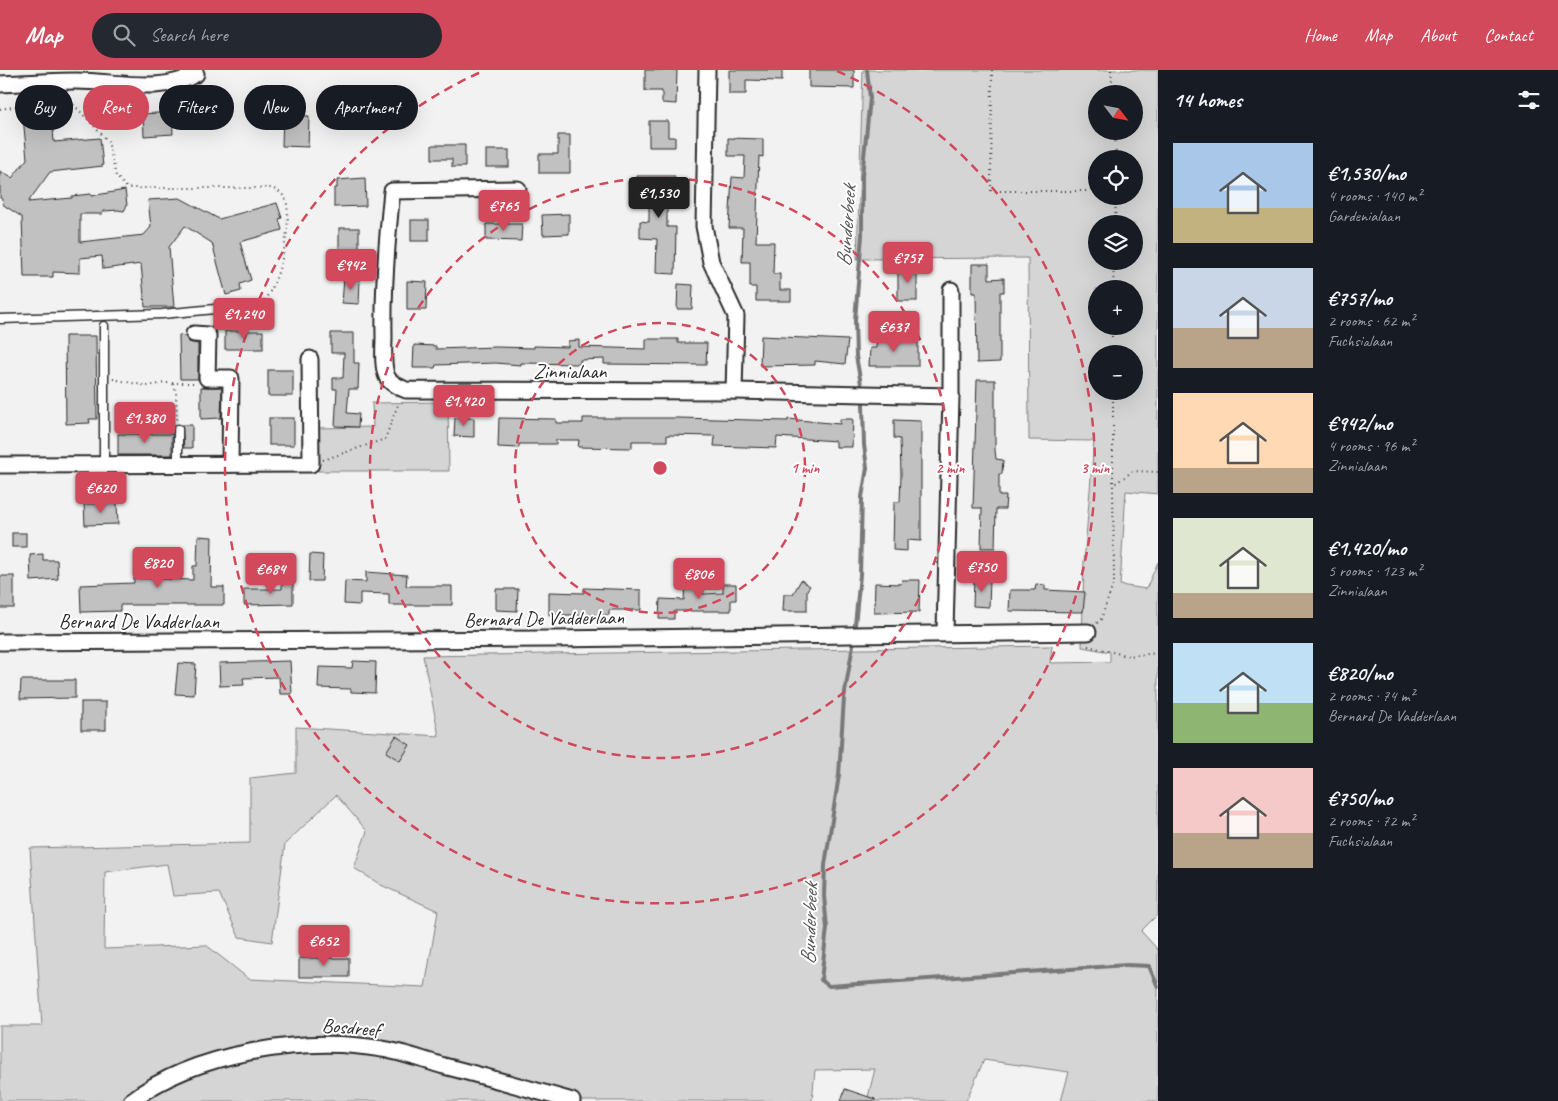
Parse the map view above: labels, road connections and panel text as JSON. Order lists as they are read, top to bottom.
{
  "streets": {
    "street": ["Zinnialaan", "Bernard De Vadderlaan", "Bosdreef"]
  },
  "water": ["Bunderbeek"],
  "north": "bottom right",
  "page": {
    "header": "Map",
    "search": "Search here",
    "nav": [
      "Home",
      "Map",
      "About",
      "Contact"
    ],
    "heading": "14 homes",
    "map_buttons": ["+", "−"],
    "chip": [
      "Buy",
      "Rent",
      "Filters",
      "New",
      "Apartment"
    ],
    "list": [
      {
        "name": "€1,530/mo",
        "note": "4 rooms · 140 m² · Gardenialaan"
      },
      {
        "name": "€757/mo",
        "note": "2 rooms · 62 m² · Fuchsialaan"
      },
      {
        "name": "€942/mo",
        "note": "4 rooms · 96 m² · Zinnialaan"
      },
      {
        "name": "€1,420/mo",
        "note": "5 rooms · 123 m² · Zinnialaan"
      },
      {
        "name": "€820/mo",
        "note": "2 rooms · 74 m² · Bernard De Vadderlaan"
      },
      {
        "name": "€750/mo",
        "note": "2 rooms · 72 m² · Fuchsialaan"
      }
    ],
    "price": [
      "€1,530",
      "€765",
      "€757",
      "€942",
      "€1,240",
      "€637",
      "€1,420",
      "€1,380",
      "€620",
      "€820",
      "€750",
      "€684",
      "€806",
      "€652"
    ]
  },
  "rings": ["1 min", "2 min", "3 min"]
}
